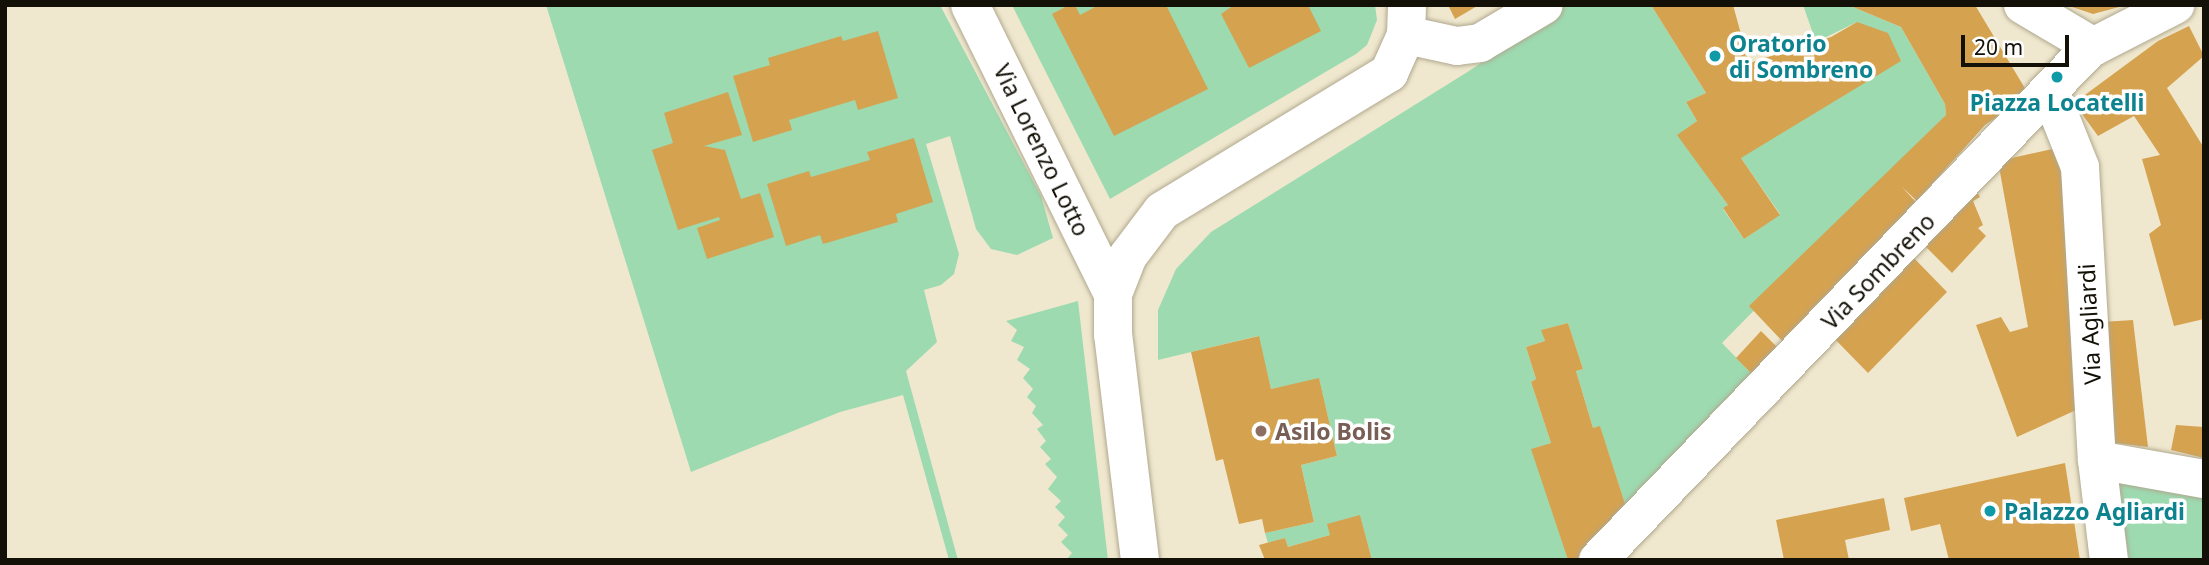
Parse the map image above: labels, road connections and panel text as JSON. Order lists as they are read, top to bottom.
{
  "streets": {
    "street": ["Via Lorenzo Lotto", "Via Sombreno", "Via Agliardi"]
  },
  "crossings": [
    ["Via Sombreno", "Via Agliardi"]
  ],
  "places": [
    "Oratorio di Sombreno",
    "Piazza Locatelli",
    "Asilo Bolis",
    "Palazzo Agliardi"
  ],
  "scale_bar": "20 m"
}
